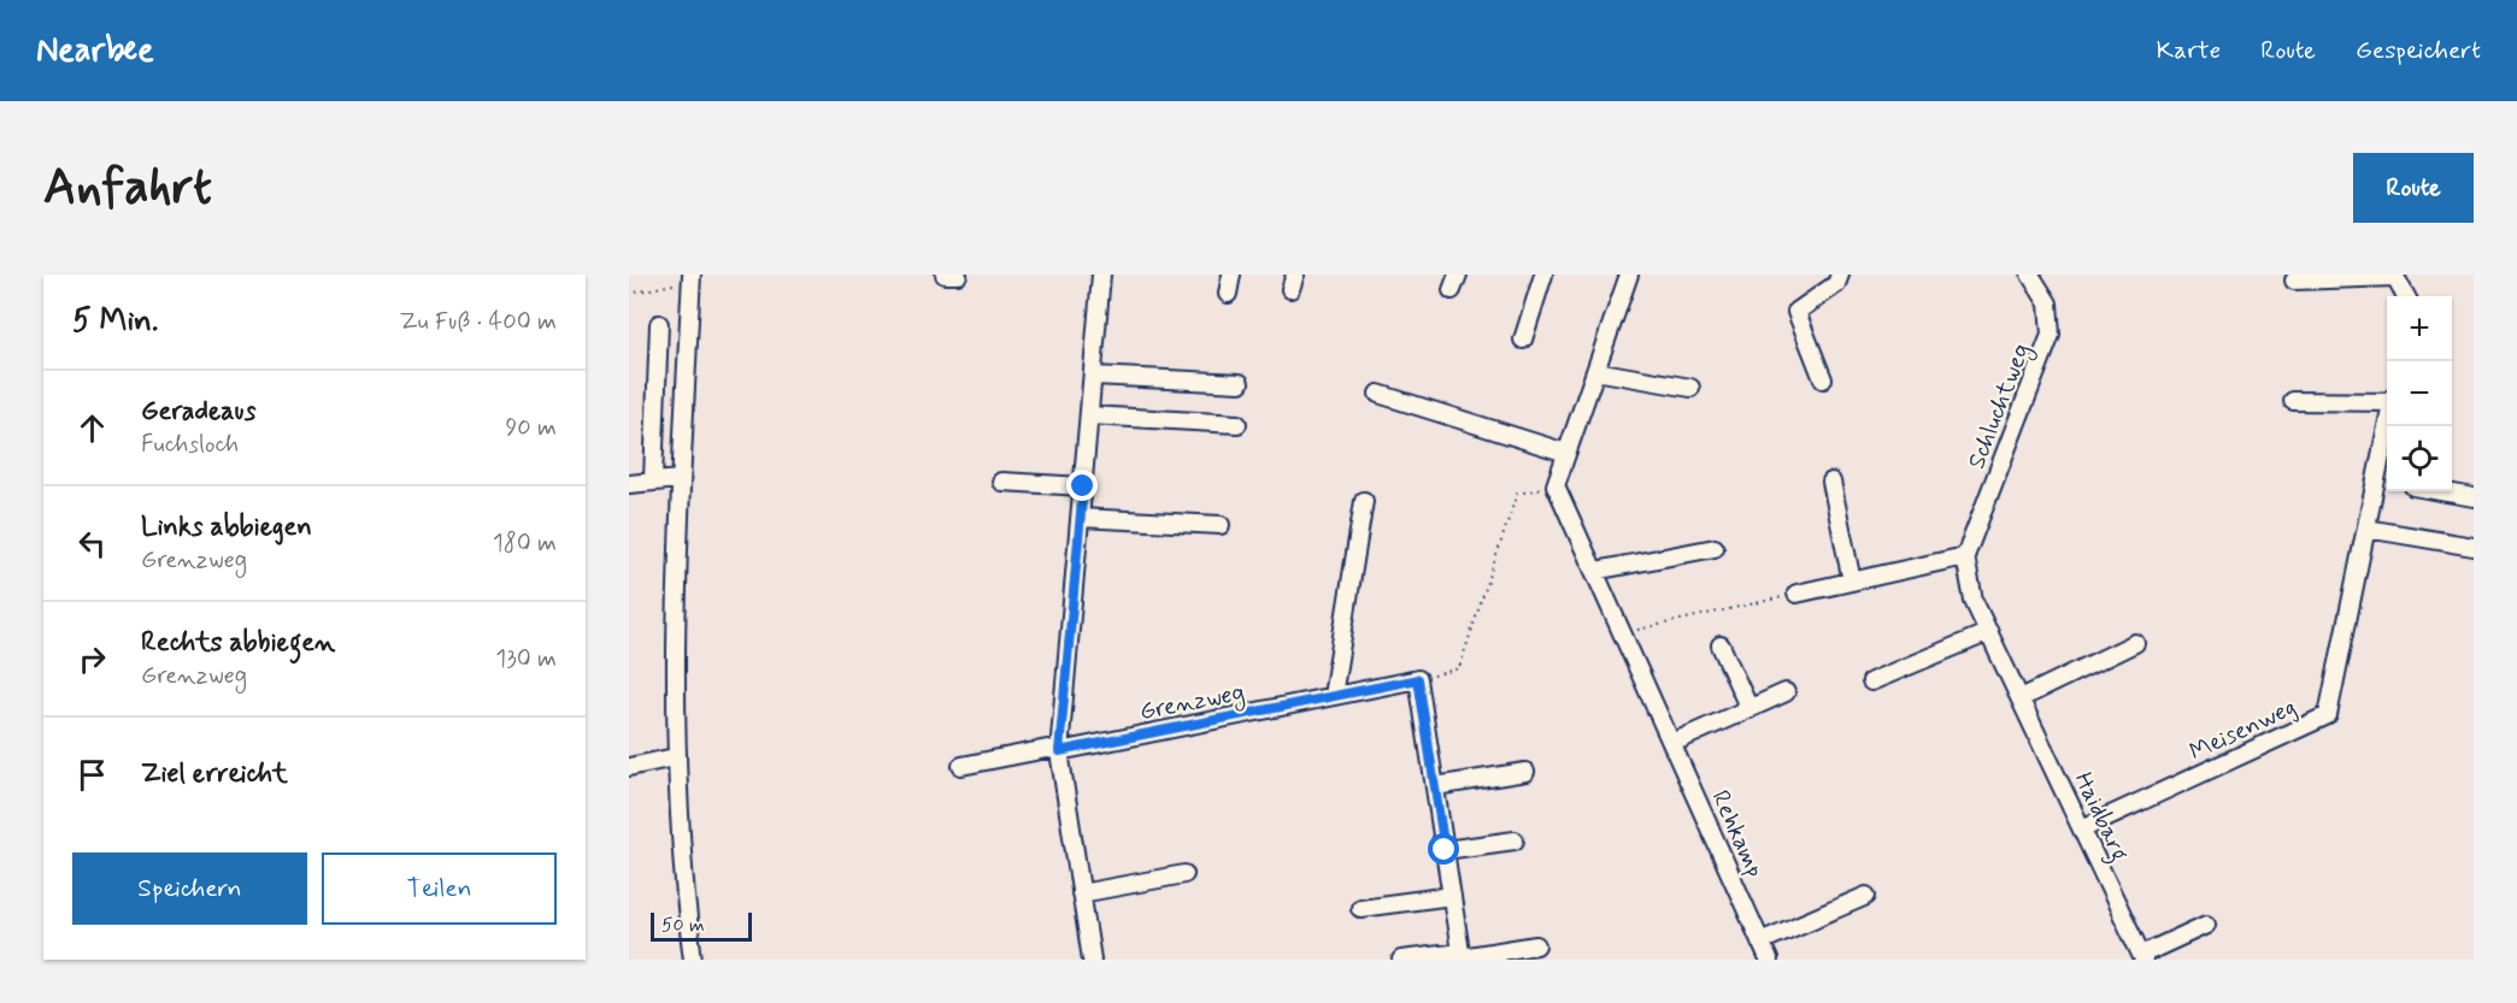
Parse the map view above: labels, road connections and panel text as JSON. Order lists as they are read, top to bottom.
{
  "streets": {
    "street": [
      "Schluchtweg",
      "Grenzweg",
      "Meisenweg",
      "Haidbarg",
      "Rehkamp"
    ]
  },
  "crossings": [
    ["Schluchtweg", "Haidbarg"],
    ["Meisenweg", "Haidbarg"]
  ],
  "scale_bar": "50 m",
  "page": {
    "header": "Nearbee",
    "nav": ["Karte", "Route", "Gespeichert"],
    "buttons": [
      "Route",
      ["Speichern", "Teilen"]
    ],
    "title": "Anfahrt",
    "heading": ["5 Min.", "Zu Fuß · 400 m"],
    "map_buttons": ["+", "−"],
    "list": [
      ["Geradeaus", "Fuchsloch", "90 m"],
      ["Links abbiegen", "Grenzweg", "180 m"],
      ["Rechts abbiegen", "Grenzweg", "130 m"],
      "Ziel erreicht"
    ],
    "scale": "50 m"
  }
}
